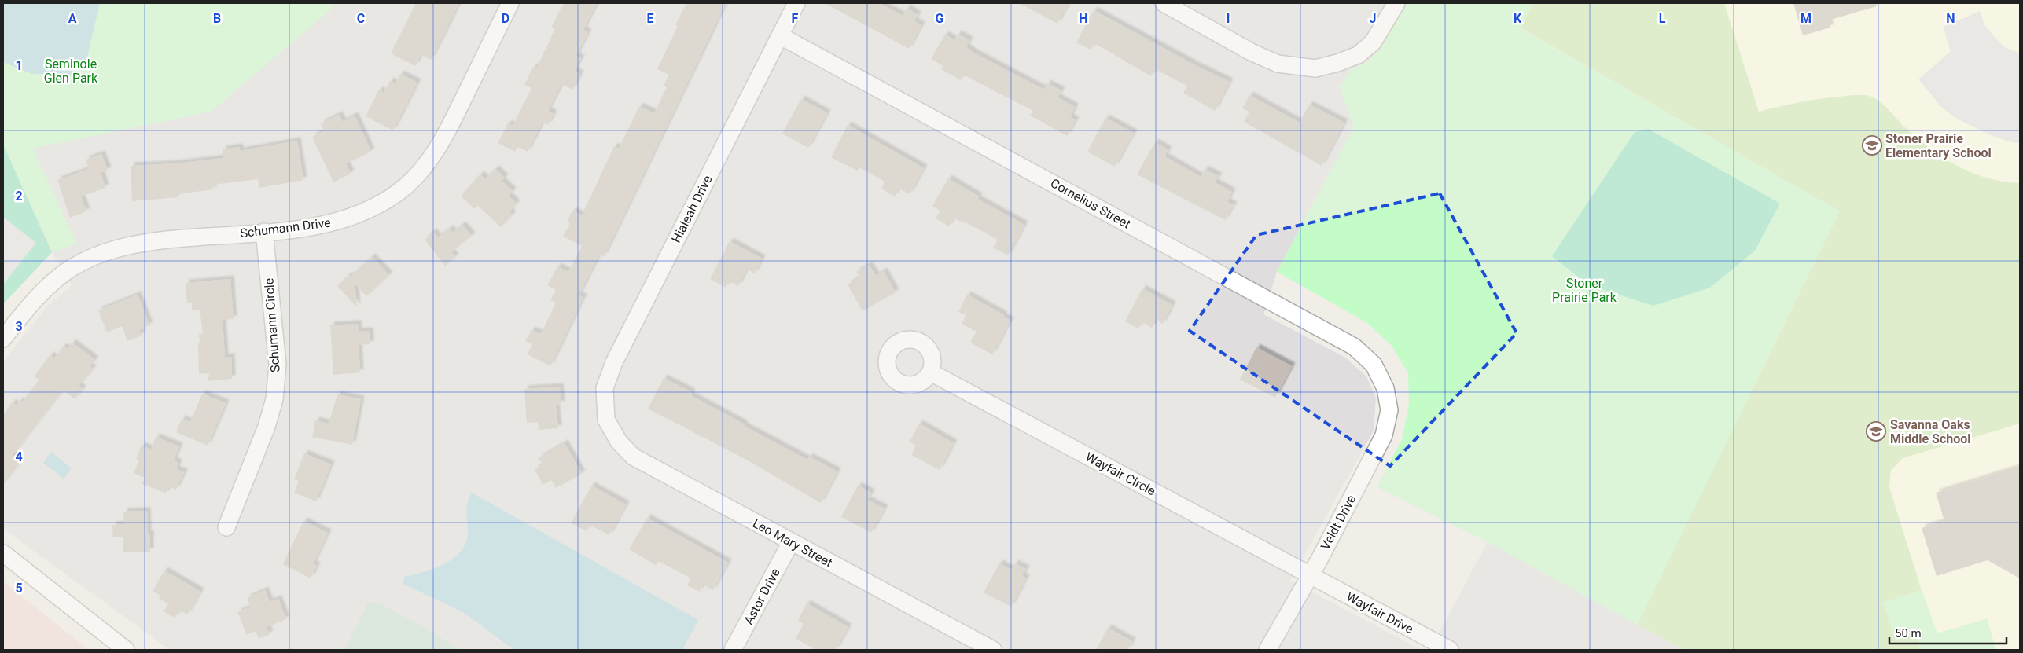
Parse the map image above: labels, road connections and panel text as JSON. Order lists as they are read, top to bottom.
{
  "streets": {
    "street": [
      "Cornelius Street",
      "Hialeah Drive",
      "Schumann Drive",
      "Schumann Circle",
      "Wayfair Circle",
      "Veldt Drive",
      "Leo Mary Street",
      "Astor Drive",
      "Wayfair Drive"
    ]
  },
  "crossings": [
    ["Cornelius Street", "Hialeah Drive"],
    ["Cornelius Street", "Veldt Drive"],
    ["Hialeah Drive", "Leo Mary Street"],
    ["Schumann Drive", "Schumann Circle"],
    ["Wayfair Circle", "Veldt Drive"],
    ["Wayfair Circle", "Wayfair Drive"],
    ["Veldt Drive", "Wayfair Drive"],
    ["Leo Mary Street", "Astor Drive"]
  ],
  "parks": ["Seminole Glen Park", "Stoner Prairie Park"],
  "places": {
    "school or university": ["Stoner Prairie Elementary School", "Savanna Oaks Middle School"]
  },
  "scale_bar": "50 m",
  "grid": {
    "columns": [
      "A",
      "B",
      "C",
      "D",
      "E",
      "F",
      "G",
      "H",
      "I",
      "J",
      "K",
      "L",
      "M",
      "N"
    ],
    "rows": [
      "1",
      "2",
      "3",
      "4",
      "5"
    ]
  }
}
